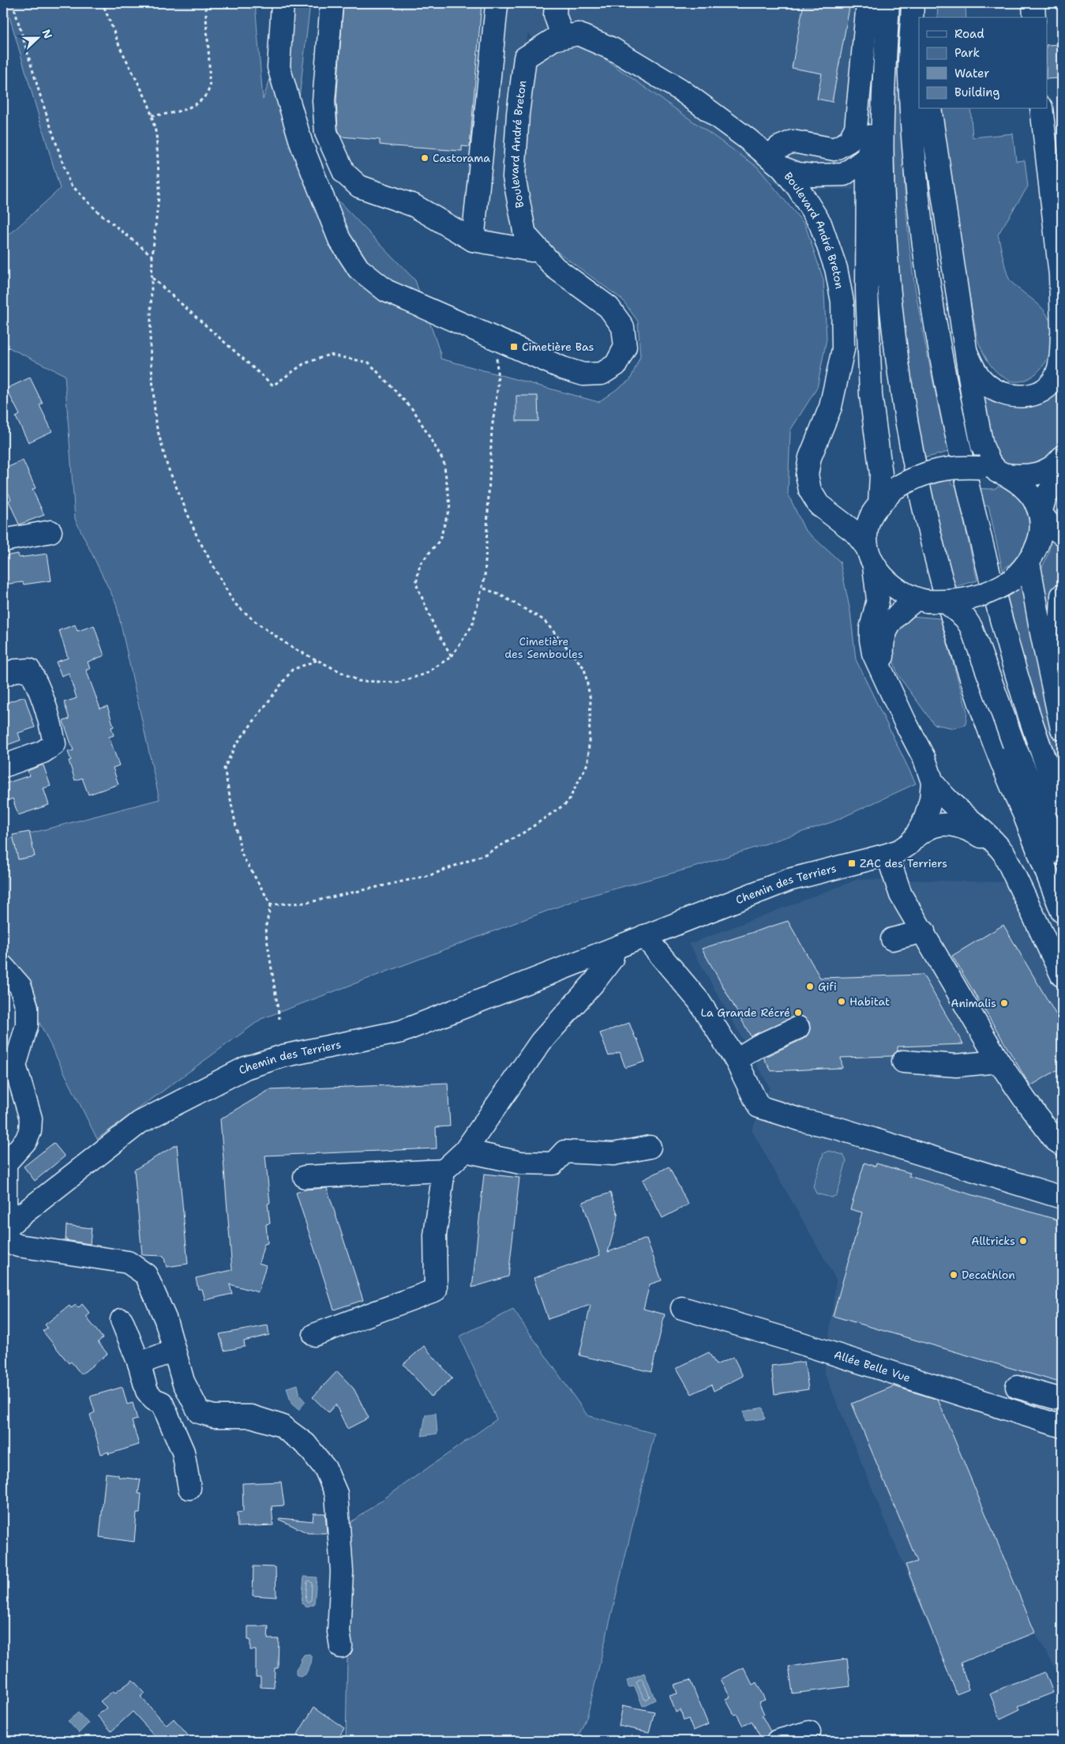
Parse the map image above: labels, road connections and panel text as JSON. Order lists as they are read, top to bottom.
{
  "streets": {
    "main road": ["Boulevard André Breton", "Chemin des Terriers", "Allée Belle Vue"]
  },
  "parks": ["Cimetière des Semboules"],
  "places": {
    "other": [
      "Castorama",
      "Gifi",
      "Habitat",
      "Animalis",
      "La Grande Récré",
      "Alltricks",
      "Decathlon"
    ],
    "transit": ["Cimetière Bas", "ZAC des Terriers"]
  },
  "legend": [
    "Road",
    "Park",
    "Water",
    "Building"
  ],
  "north": "right"
}
